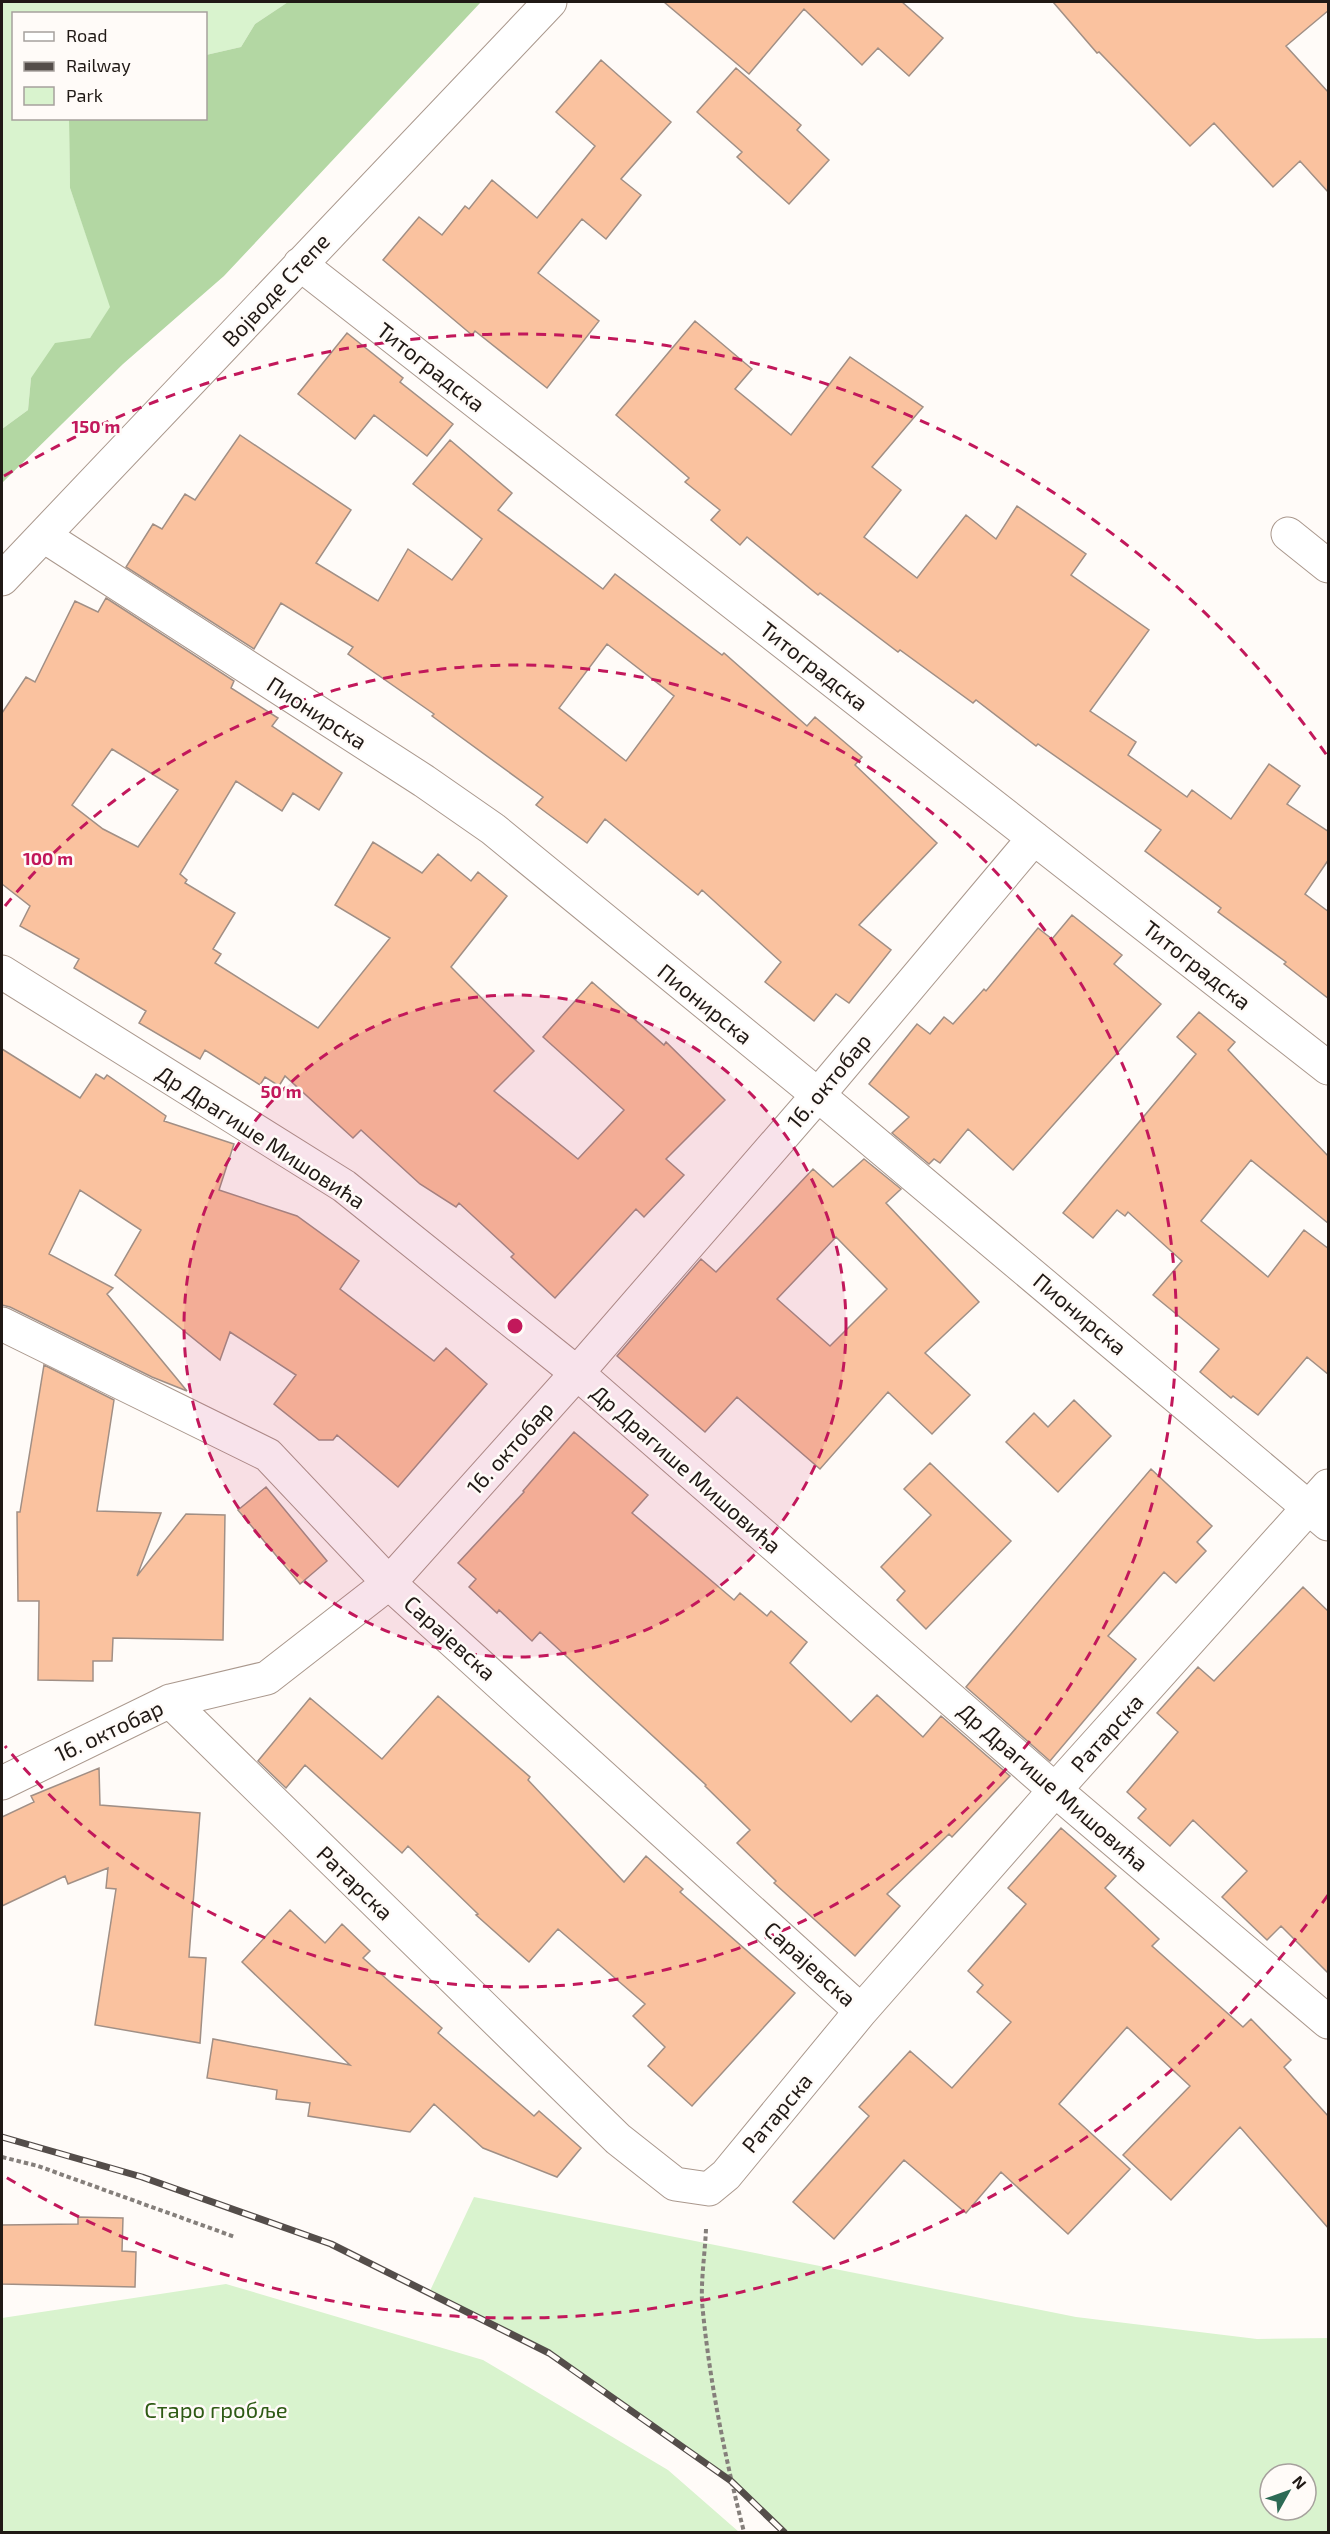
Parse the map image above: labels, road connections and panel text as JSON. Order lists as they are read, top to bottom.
{
  "streets": {
    "street": [
      "Војводе Степе",
      "Титоградска",
      "Пионирска",
      "16. октобар",
      "Др Драгише Мишовића",
      "Сарајевска",
      "Ратарска"
    ]
  },
  "crossings": [
    ["Војводе Степе", "Титоградска"],
    ["Војводе Степе", "Пионирска"],
    ["Титоградска", "16. октобар"],
    ["Пионирска", "16. октобар"],
    ["Пионирска", "Ратарска"],
    ["16. октобар", "Др Драгише Мишовића"],
    ["16. октобар", "Сарајевска"],
    ["16. октобар", "Ратарска"],
    ["Др Драгише Мишовића", "Ратарска"],
    ["Сарајевска", "Ратарска"]
  ],
  "parks": ["Старо гробље"],
  "legend": ["Road", "Railway", "Park"],
  "north": "top right",
  "rings": ["150 m", "100 m", "50 m"]
}
